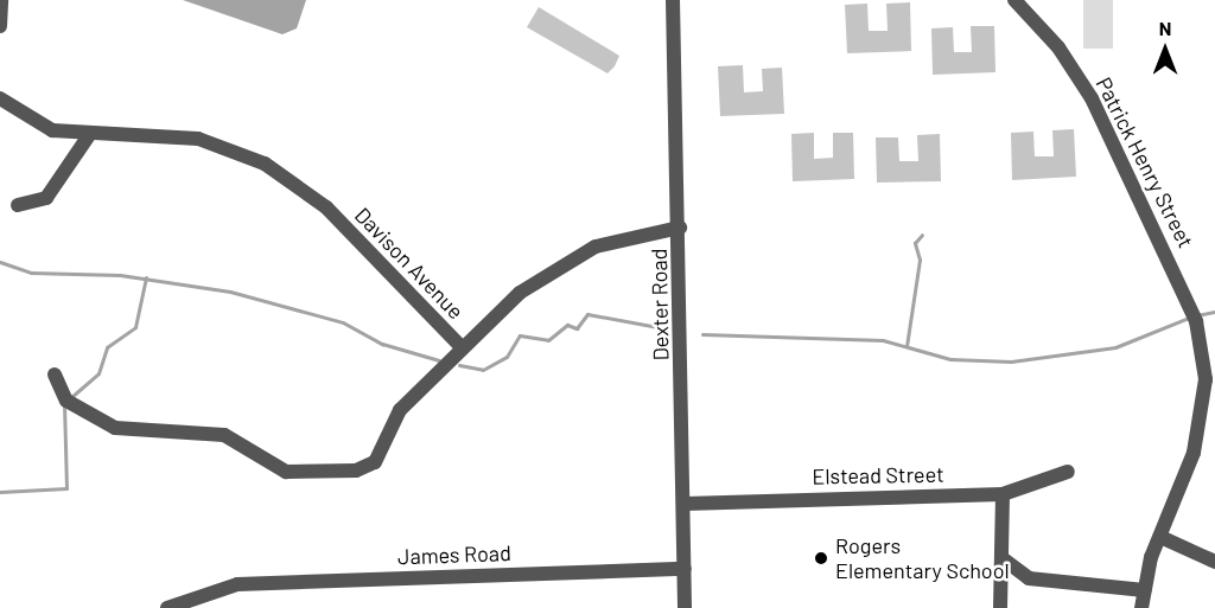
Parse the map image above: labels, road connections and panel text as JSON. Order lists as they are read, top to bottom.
{
  "streets": {
    "street": [
      "Patrick Henry Street",
      "Davison Avenue",
      "Dexter Road",
      "Elstead Street",
      "James Road"
    ]
  },
  "crossings": [
    ["Davison Avenue", "Dexter Road"],
    ["Dexter Road", "Elstead Street"],
    ["Dexter Road", "James Road"]
  ],
  "places": ["Rogers Elementary School"],
  "north": "top"
}
